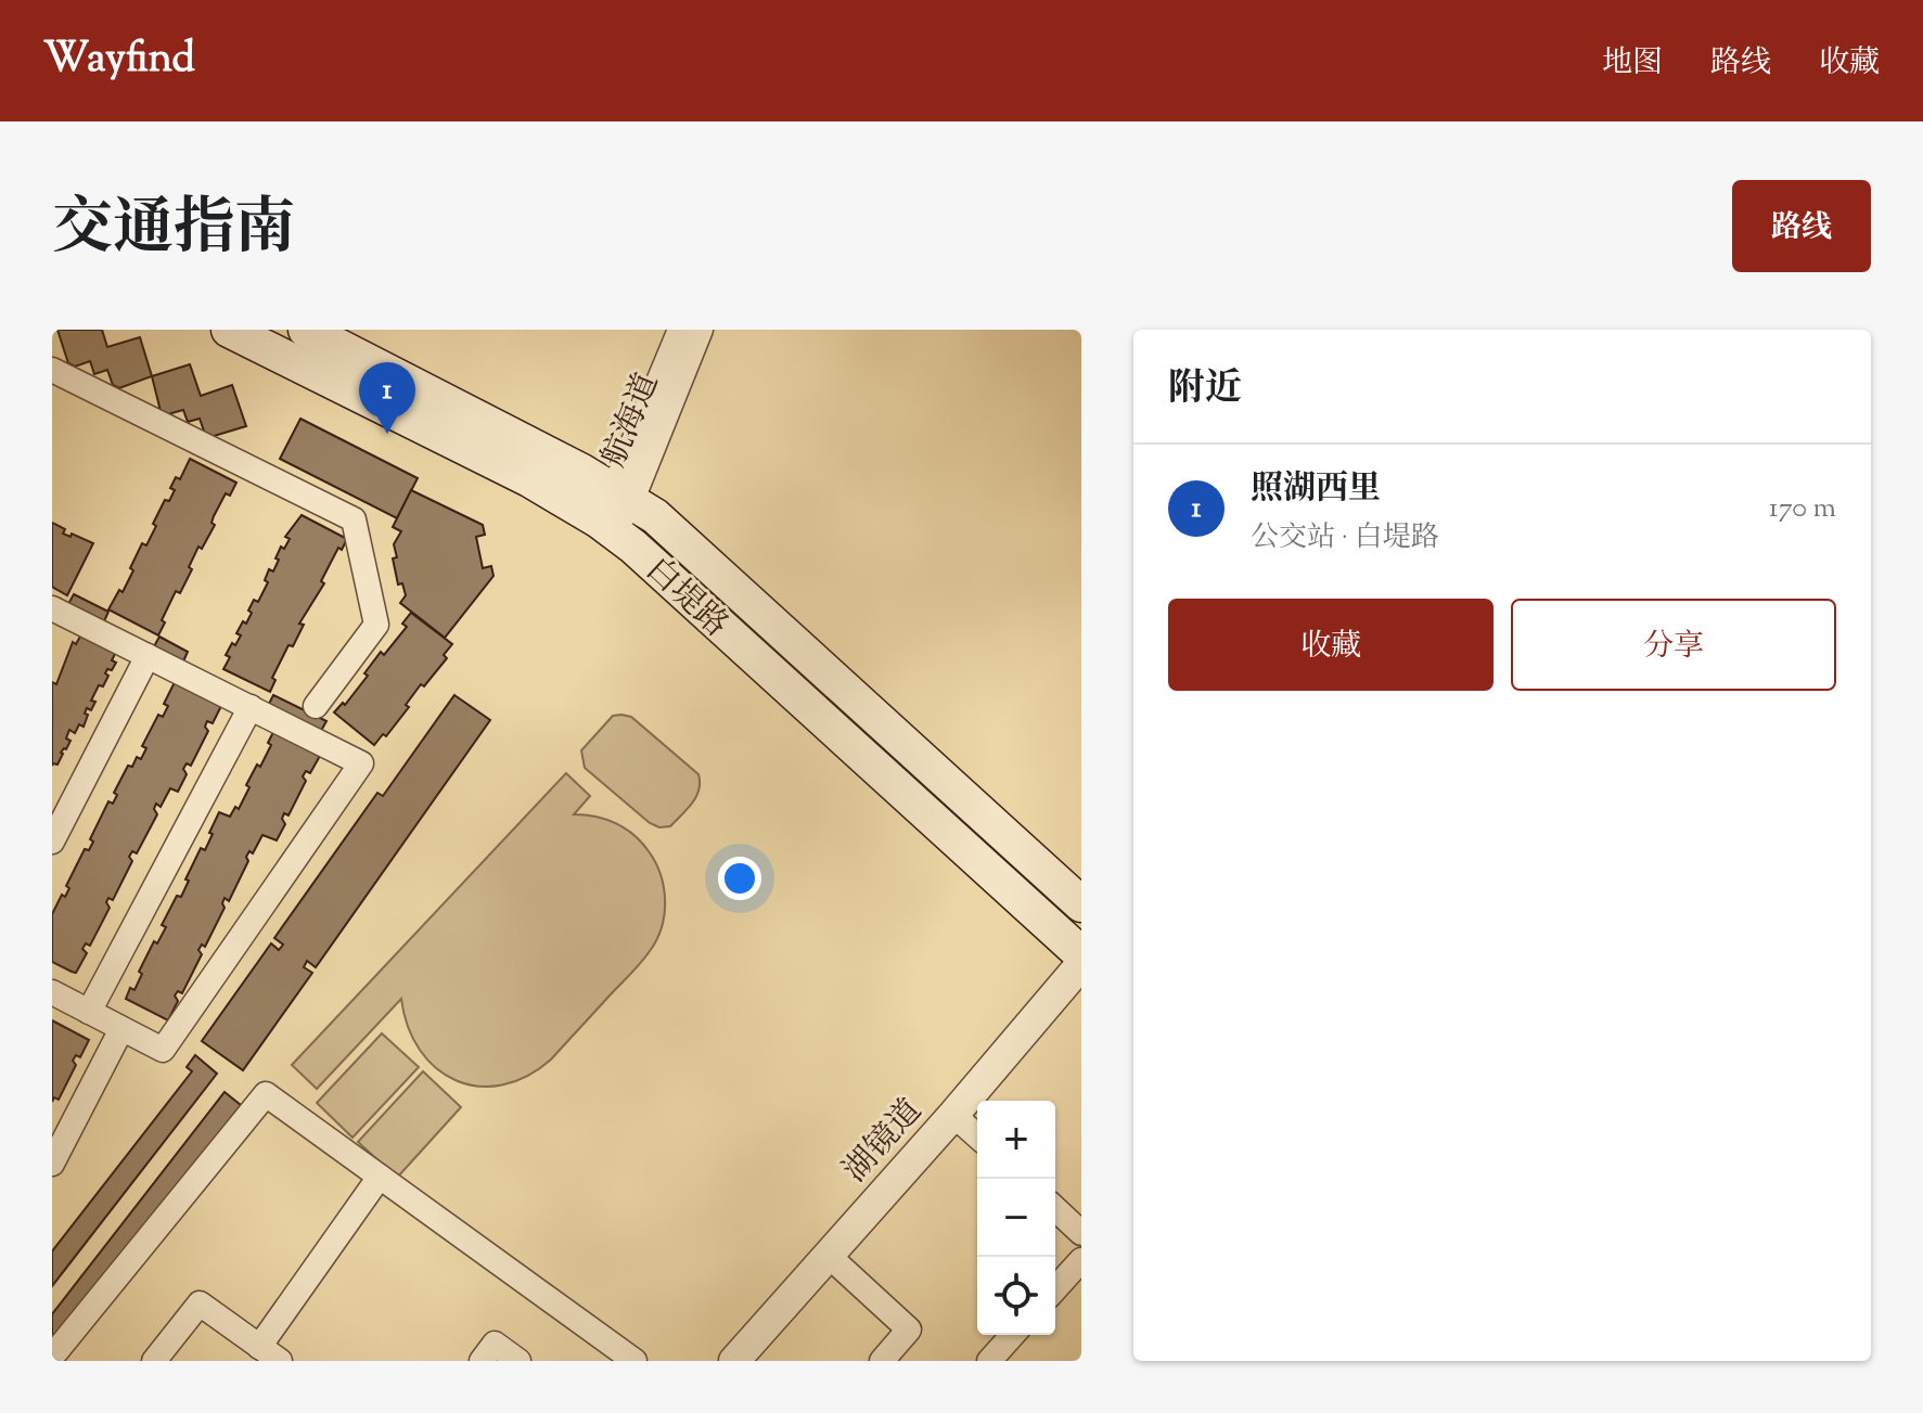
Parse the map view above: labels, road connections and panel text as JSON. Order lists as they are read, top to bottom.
{
  "streets": {
    "main road": ["白堤路"],
    "street": ["航海道", "湖镜道"]
  },
  "crossings": [
    ["航海道", "白堤路"]
  ],
  "page": {
    "header": "Wayfind",
    "nav": ["地图", "路线", "收藏"],
    "title": "交通指南",
    "buttons": [
      "路线",
      ["收藏", "分享"]
    ],
    "heading": "附近",
    "pins": "1",
    "list": [
      {
        "mark": "1",
        "name": "照湖西里",
        "note": "公交站 · 白堤路",
        "value": "170 m"
      }
    ],
    "map_buttons": ["+", "−"]
  }
}
